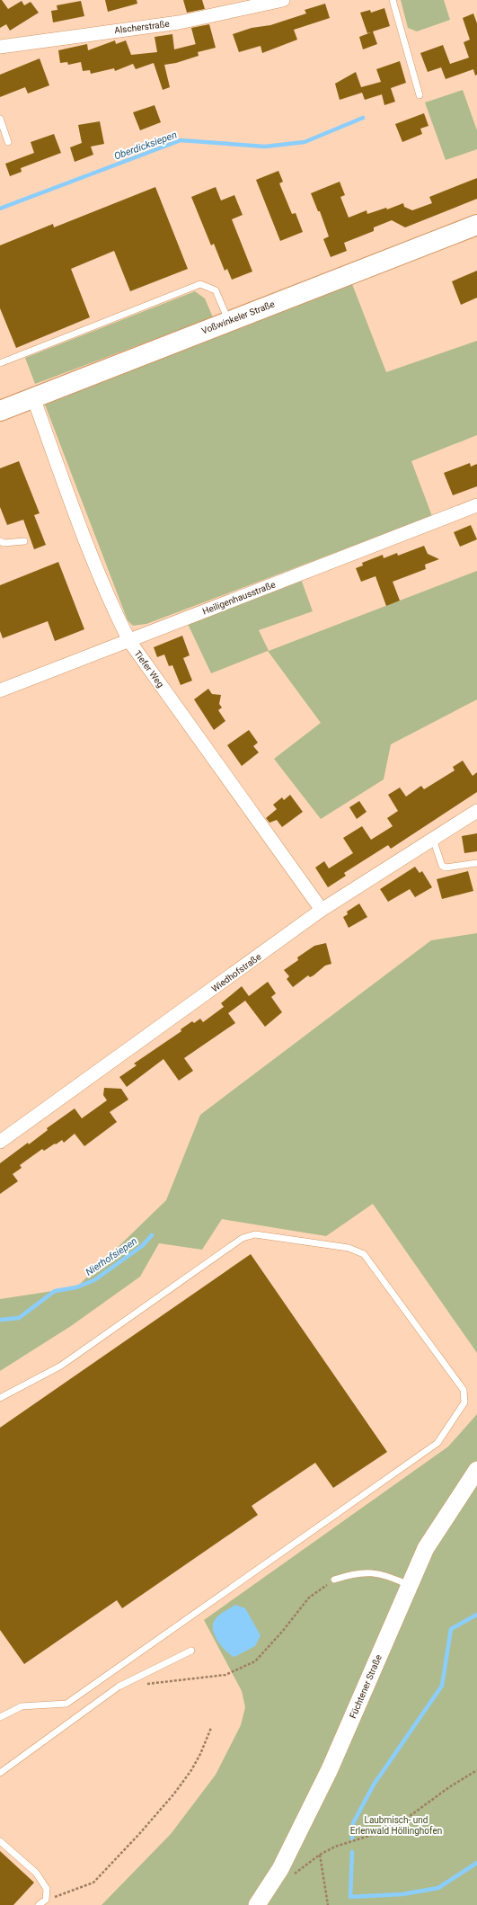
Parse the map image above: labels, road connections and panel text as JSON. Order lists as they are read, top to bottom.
{
  "streets": {
    "main road": ["Voßwinkeler Straße"],
    "street": [
      "Alscherstraße",
      "Heiligenhausstraße",
      "Tiefer Weg",
      "Wiedhofstraße",
      "Füchtener Straße"
    ]
  },
  "crossings": [
    ["Voßwinkeler Straße", "Tiefer Weg"],
    ["Heiligenhausstraße", "Tiefer Weg"],
    ["Tiefer Weg", "Wiedhofstraße"]
  ],
  "water": ["Oberdicksiepen", "Nierhofsiepen"],
  "parks": ["Laubmisch- und Erlenwald Höllinghofen"]
}
